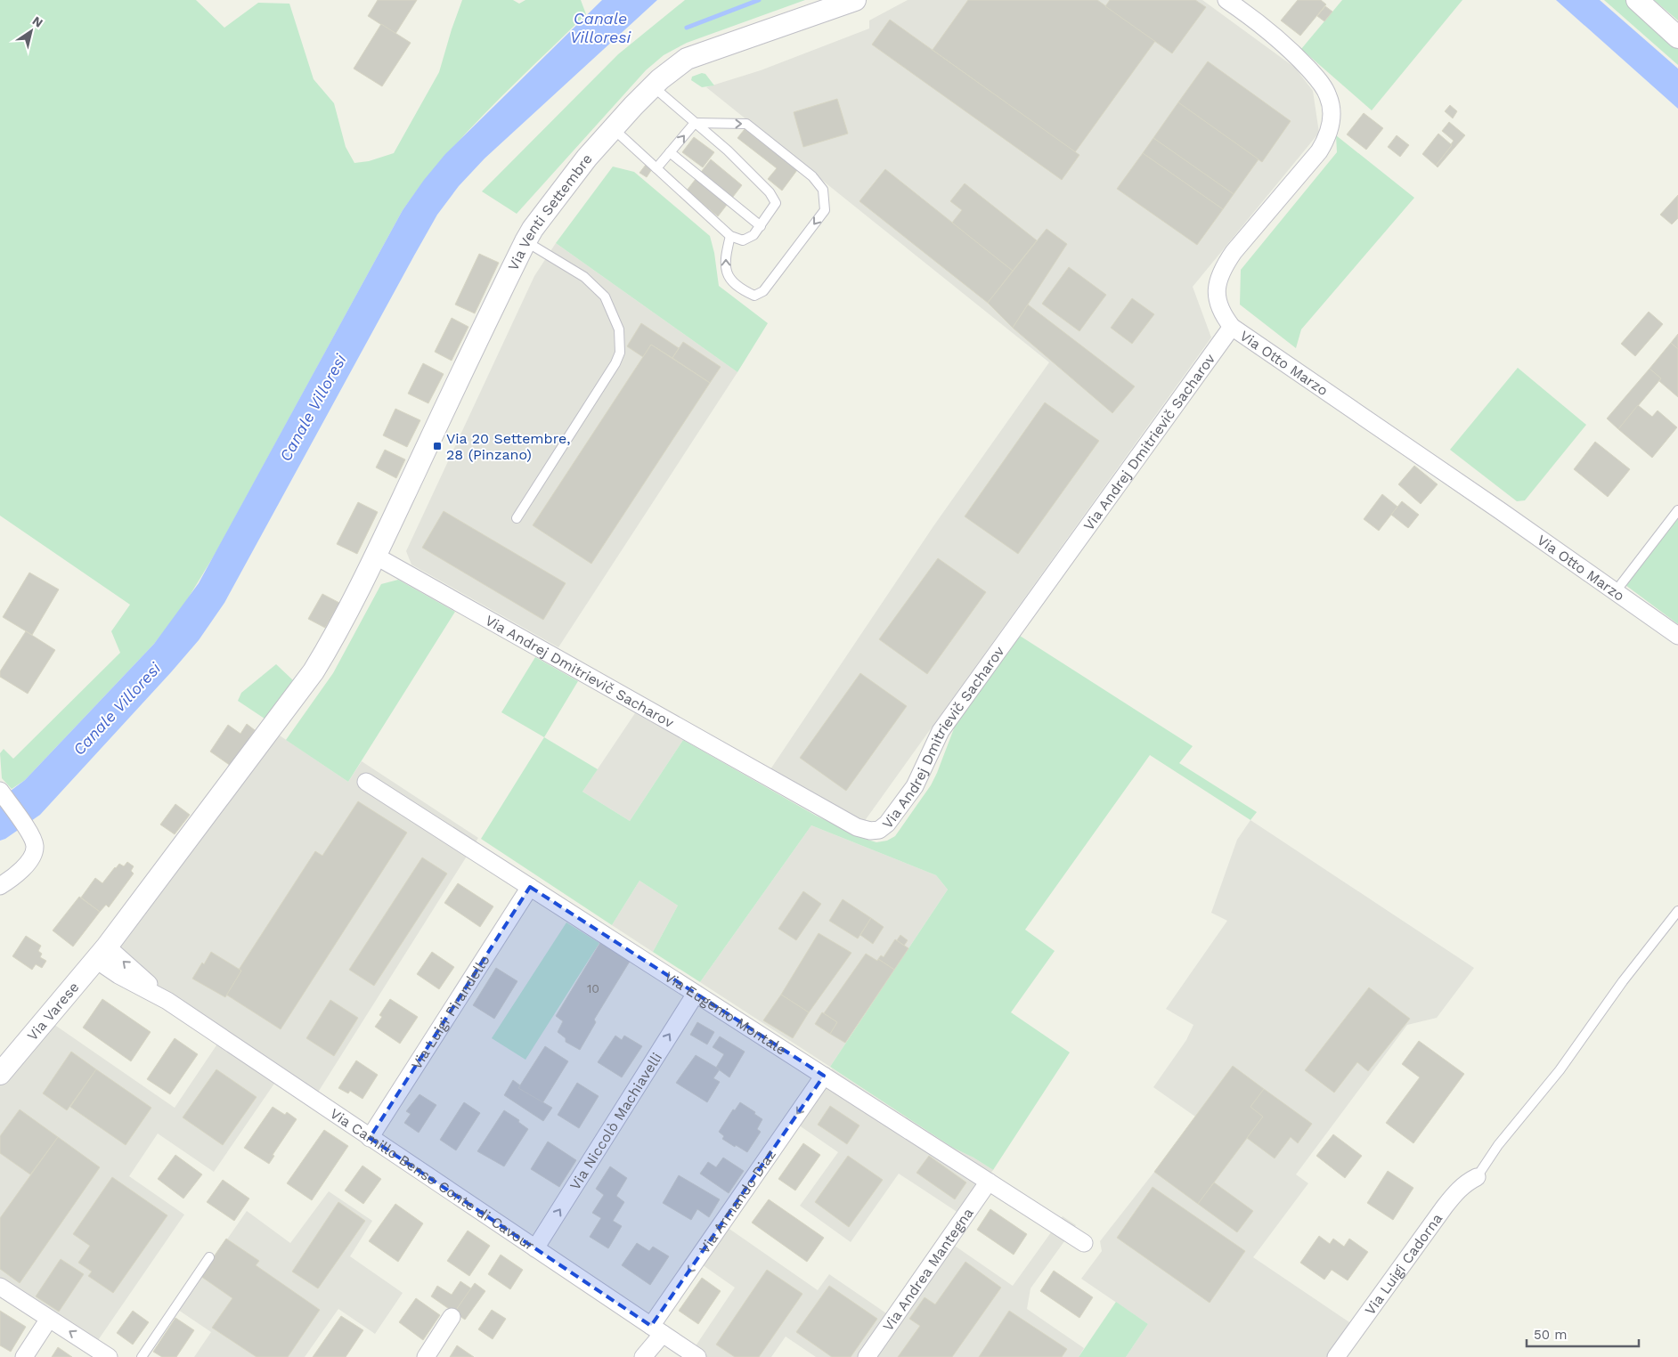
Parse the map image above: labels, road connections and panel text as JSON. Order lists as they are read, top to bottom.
{
  "streets": {
    "street": [
      "Via Venti Settembre",
      "Via Otto Marzo",
      "Via Andrej Dmitrievič Sacharov",
      "Via Varese",
      "Via Luigi Pirandello",
      "Via Eugenio Montale",
      "Via Niccolò Machiavelli",
      "Via Camillo Benso Conte di Cavour",
      "Via Armando Diaz",
      "Via Luigi Cadorna",
      "Via Andrea Mantegna"
    ]
  },
  "crossings": [
    ["Via Venti Settembre", "Via Andrej Dmitrievič Sacharov"],
    ["Via Venti Settembre", "Via Varese"],
    ["Via Venti Settembre", "Via Camillo Benso Conte di Cavour"],
    ["Via Otto Marzo", "Via Andrej Dmitrievič Sacharov"],
    ["Via Varese", "Via Camillo Benso Conte di Cavour"],
    ["Via Luigi Pirandello", "Via Eugenio Montale"],
    ["Via Luigi Pirandello", "Via Camillo Benso Conte di Cavour"],
    ["Via Eugenio Montale", "Via Niccolò Machiavelli"],
    ["Via Eugenio Montale", "Via Armando Diaz"],
    ["Via Eugenio Montale", "Via Andrea Mantegna"],
    ["Via Niccolò Machiavelli", "Via Camillo Benso Conte di Cavour"],
    ["Via Camillo Benso Conte di Cavour", "Via Armando Diaz"]
  ],
  "one_way": ["Via Niccolò Machiavelli", "Via Armando Diaz"],
  "water": ["Canale Villoresi"],
  "places": {
    "transit": ["Via 20 Settembre, 28 (Pinzano)"]
  },
  "house_numbers": ["10"],
  "scale_bar": "50 m",
  "north": "top right"
}
